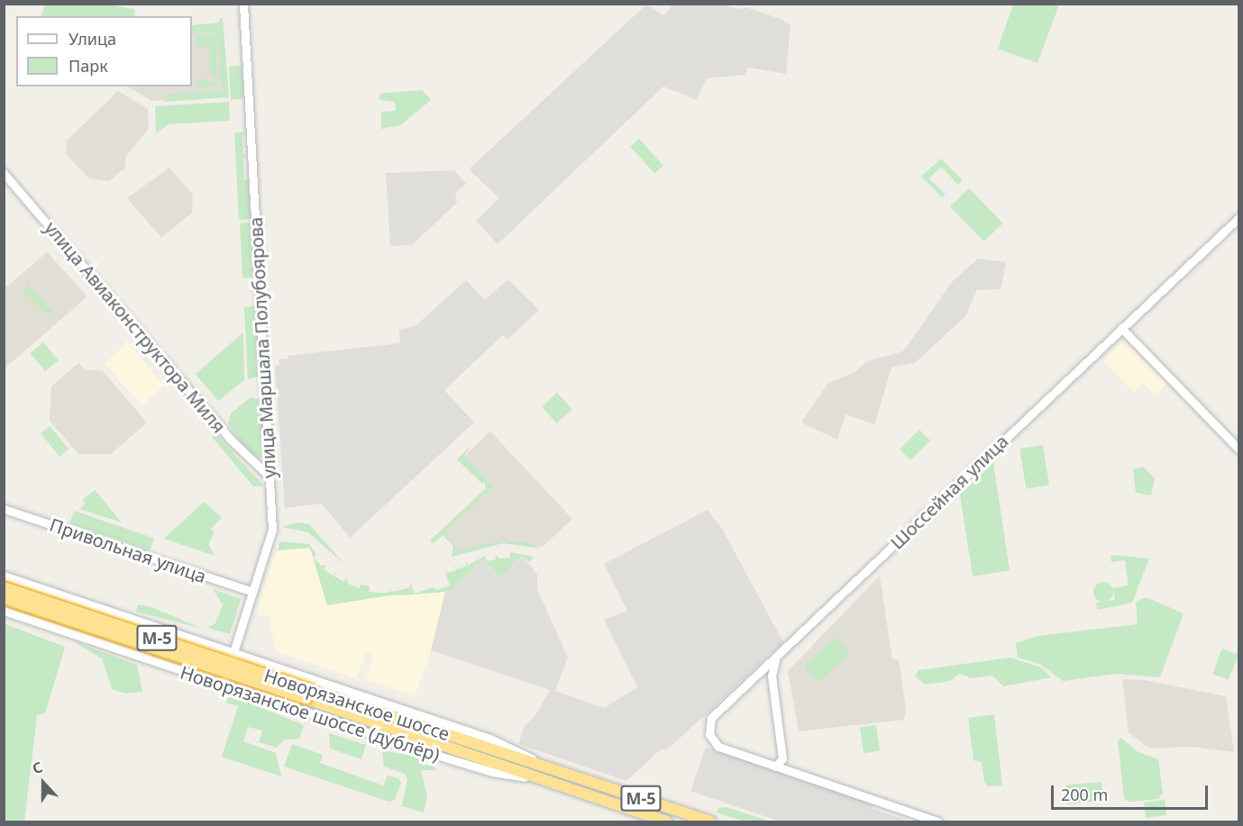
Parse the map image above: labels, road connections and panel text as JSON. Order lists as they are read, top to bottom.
{
  "streets": {
    "highway": ["М-5", "Новорязанское шоссе"],
    "street": [
      "улица Авиаконструктора Миля",
      "улица Маршала Полубоярова",
      "Шоссейная улица",
      "Привольная улица",
      "Новорязанское шоссе (дублёр)"
    ]
  },
  "crossings": [
    ["улица Авиаконструктора Миля", "улица Маршала Полубоярова"],
    ["улица Маршала Полубоярова", "Привольная улица"],
    ["улица Маршала Полубоярова", "Новорязанское шоссе (дублёр)"],
    ["Новорязанское шоссе", "Новорязанское шоссе (дублёр)"]
  ],
  "legend": ["Улица", "Парк"],
  "scale_bar": "200 m",
  "north": "top"
}
